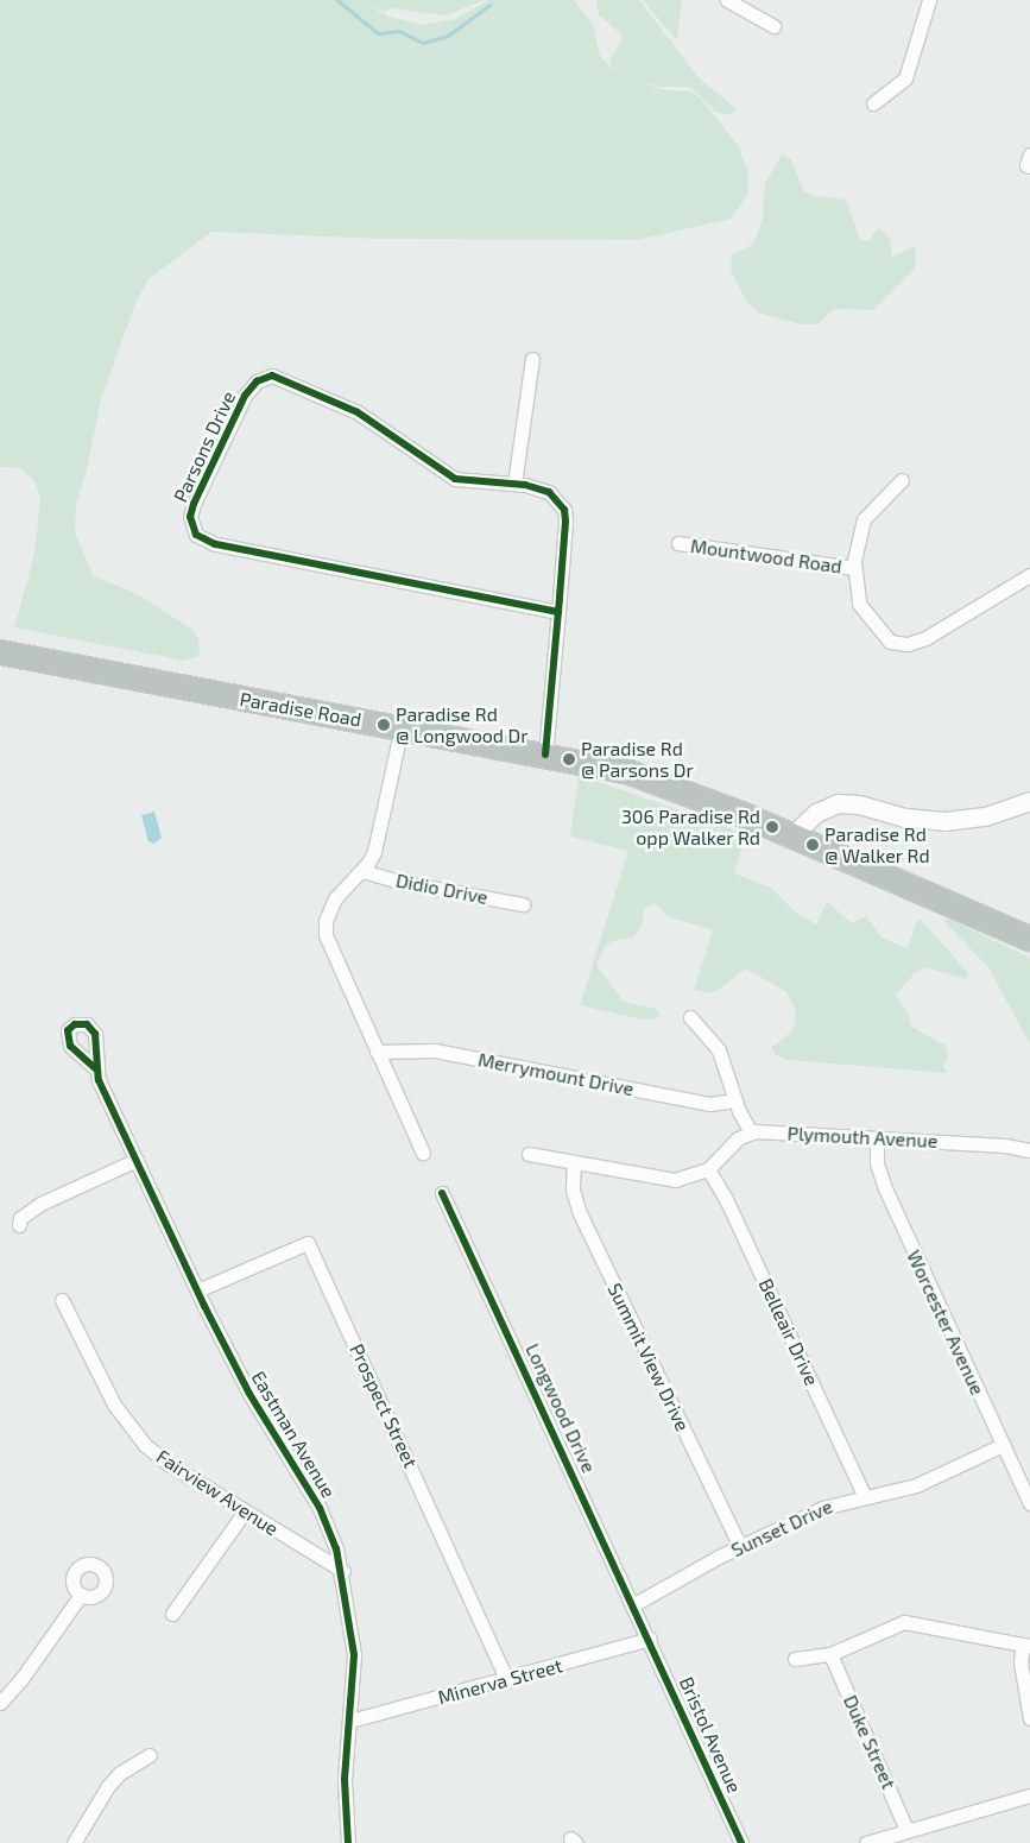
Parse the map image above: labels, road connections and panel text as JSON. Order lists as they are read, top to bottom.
{
  "streets": {
    "highway": ["Paradise Road"],
    "street": [
      "Parsons Drive",
      "Mountwood Road",
      "Didio Drive",
      "Merrymount Drive",
      "Plymouth Avenue",
      "Worcester Avenue",
      "Belleair Drive",
      "Summit View Drive",
      "Prospect Street",
      "Longwood Drive",
      "Eastman Avenue",
      "Fairview Avenue",
      "Sunset Drive",
      "Minerva Street",
      "Bristol Avenue",
      "Duke Street"
    ]
  },
  "crossings": [
    ["Parsons Drive", "Paradise Road"],
    ["Plymouth Avenue", "Worcester Avenue"],
    ["Worcester Avenue", "Sunset Drive"],
    ["Belleair Drive", "Sunset Drive"],
    ["Summit View Drive", "Sunset Drive"],
    ["Prospect Street", "Eastman Avenue"],
    ["Prospect Street", "Minerva Street"],
    ["Longwood Drive", "Sunset Drive"],
    ["Longwood Drive", "Minerva Street"],
    ["Longwood Drive", "Bristol Avenue"],
    ["Eastman Avenue", "Fairview Avenue"],
    ["Eastman Avenue", "Minerva Street"],
    ["Minerva Street", "Bristol Avenue"]
  ],
  "places": [
    "Paradise Rd @ Longwood Dr",
    "Paradise Rd @ Parsons Dr",
    "306 Paradise Rd opp Walker Rd",
    "Paradise Rd @ Walker Rd"
  ]
}
